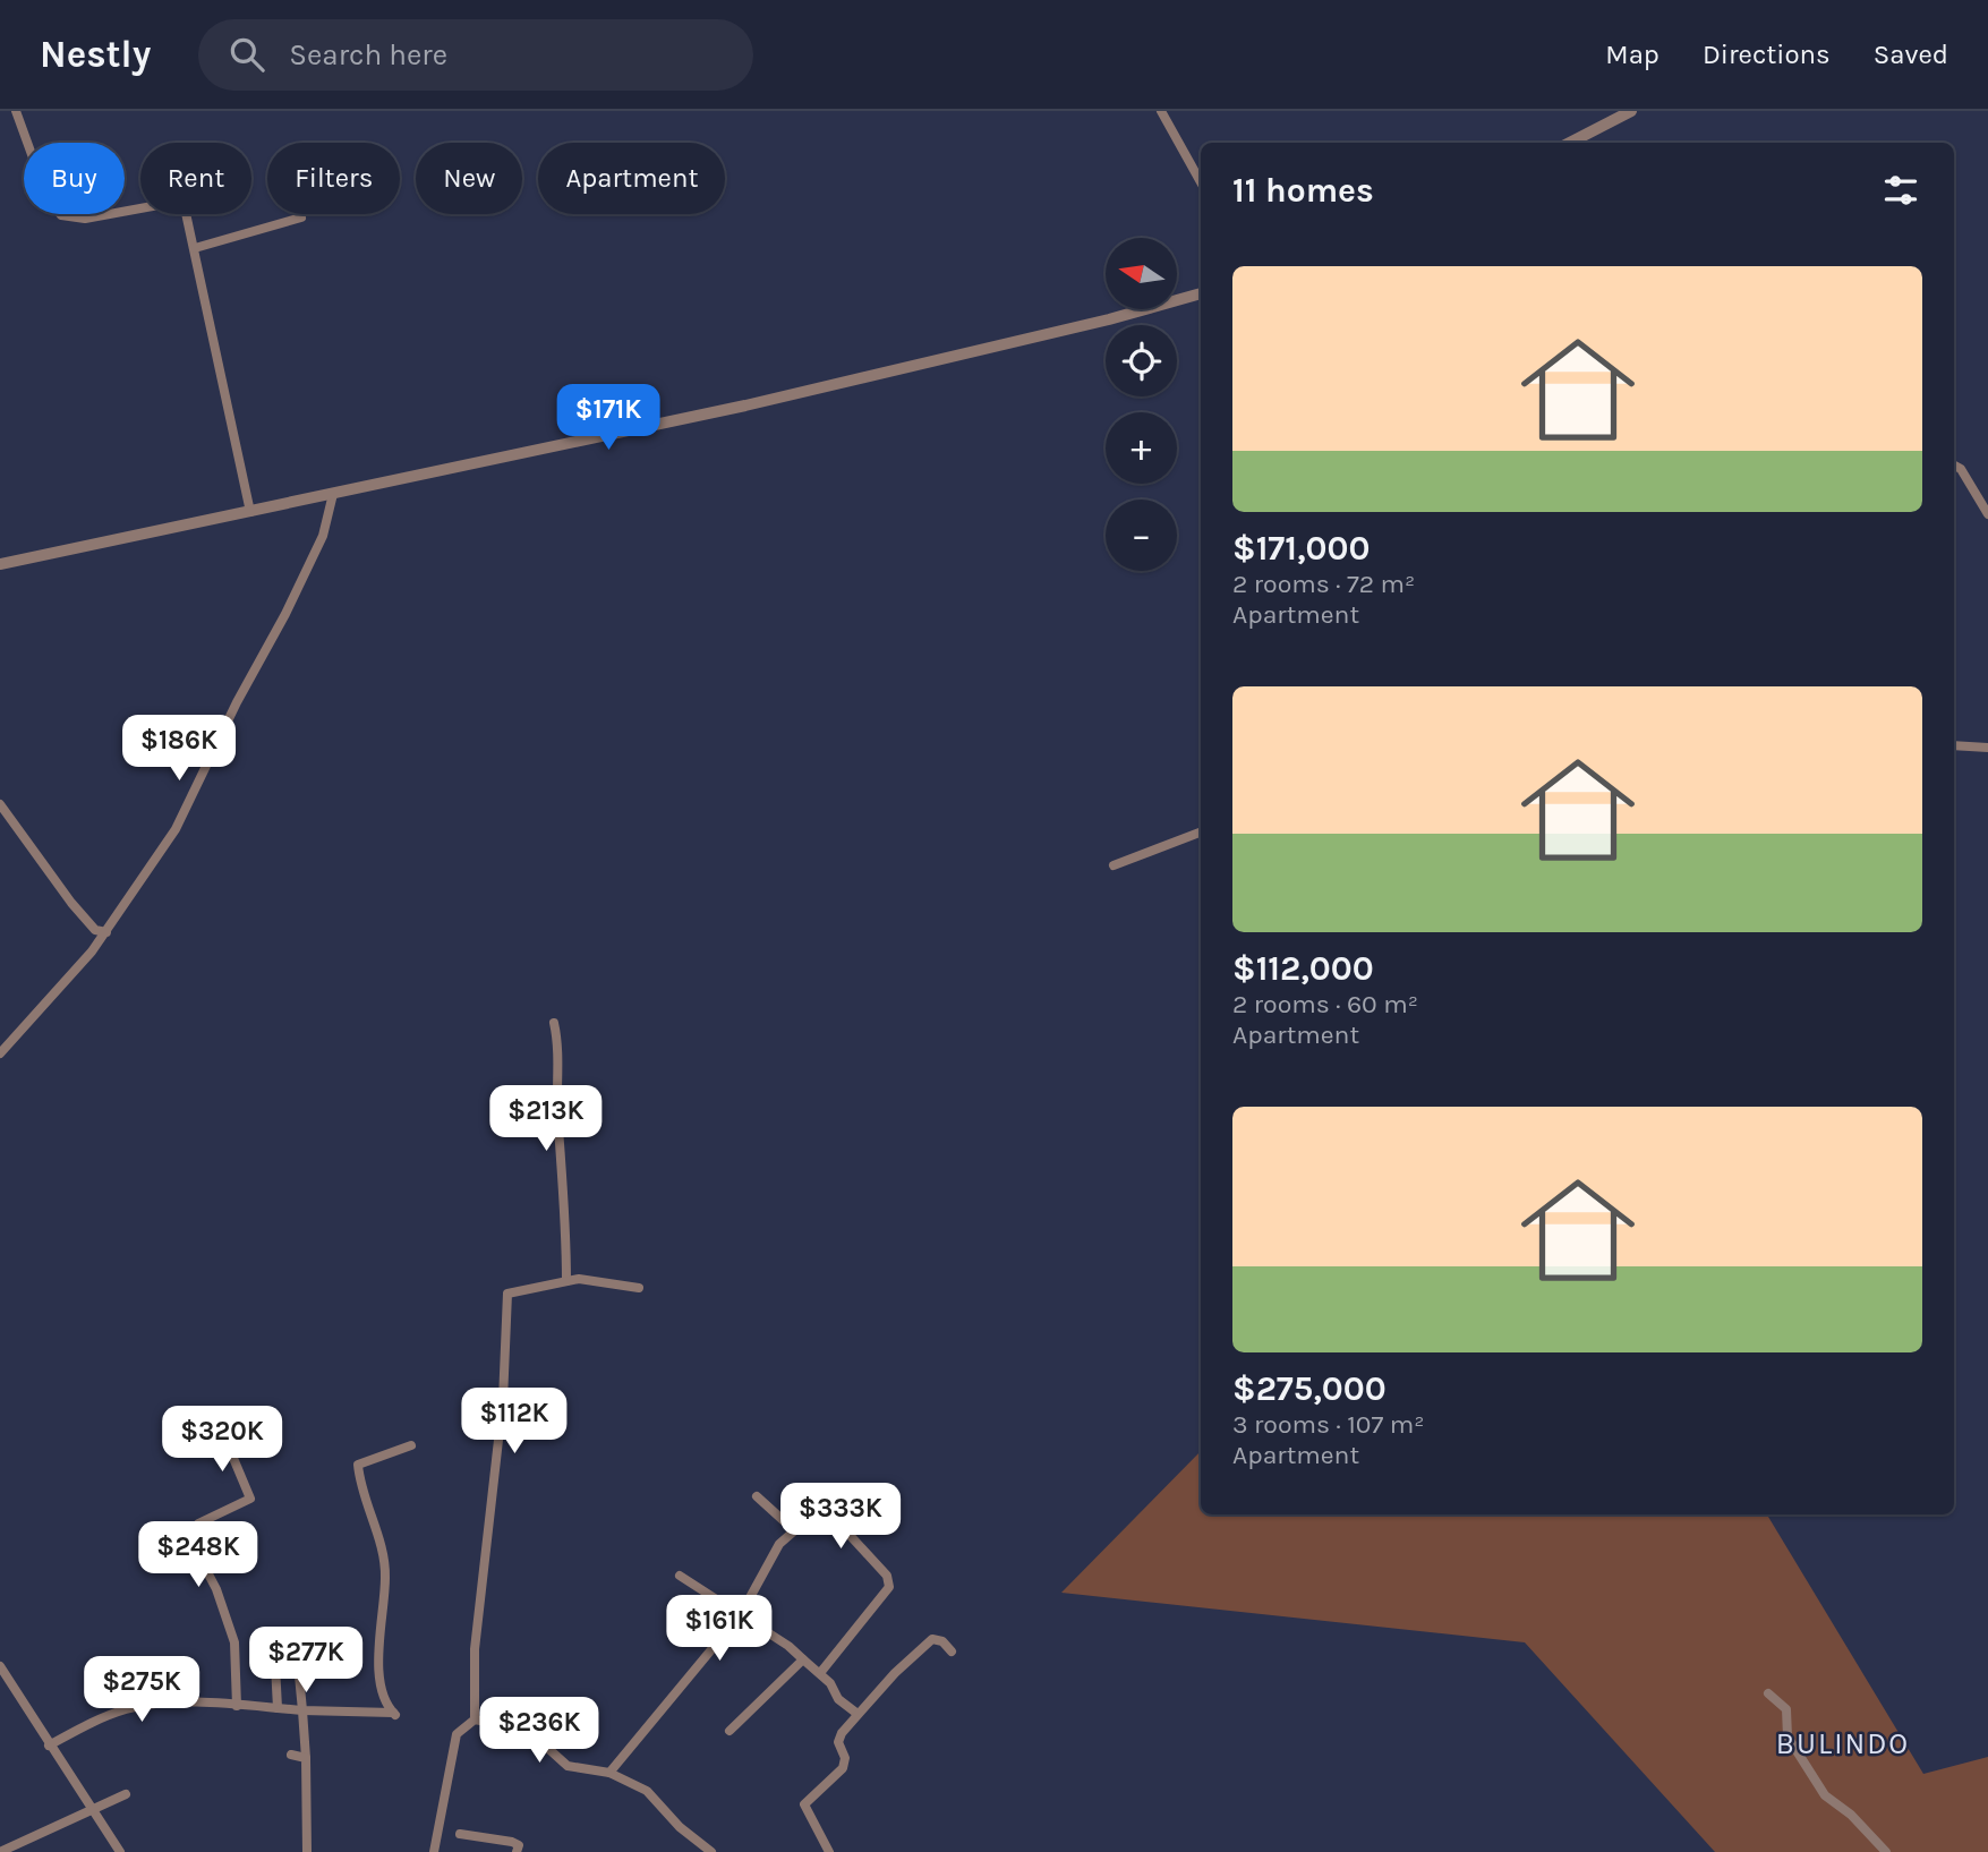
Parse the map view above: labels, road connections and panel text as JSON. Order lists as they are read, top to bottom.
{
  "districts": ["BULINDO"],
  "north": "left",
  "page": {
    "header": "Nestly",
    "search": "Search here",
    "nav": ["Map", "Directions", "Saved"],
    "chip": [
      "Buy",
      "Rent",
      "Filters",
      "New",
      "Apartment"
    ],
    "heading": "11 homes",
    "map_buttons": ["+", "−"],
    "list": [
      {
        "name": "$171,000",
        "note": "2 rooms · 72 m² · Apartment"
      },
      {
        "name": "$112,000",
        "note": "2 rooms · 60 m² · Apartment"
      },
      {
        "name": "$275,000",
        "note": "3 rooms · 107 m² · Apartment"
      }
    ],
    "price": [
      "$171K",
      "$186K",
      "$213K",
      "$112K",
      "$320K",
      "$333K",
      "$248K",
      "$161K",
      "$277K",
      "$275K",
      "$236K"
    ]
  }
}
